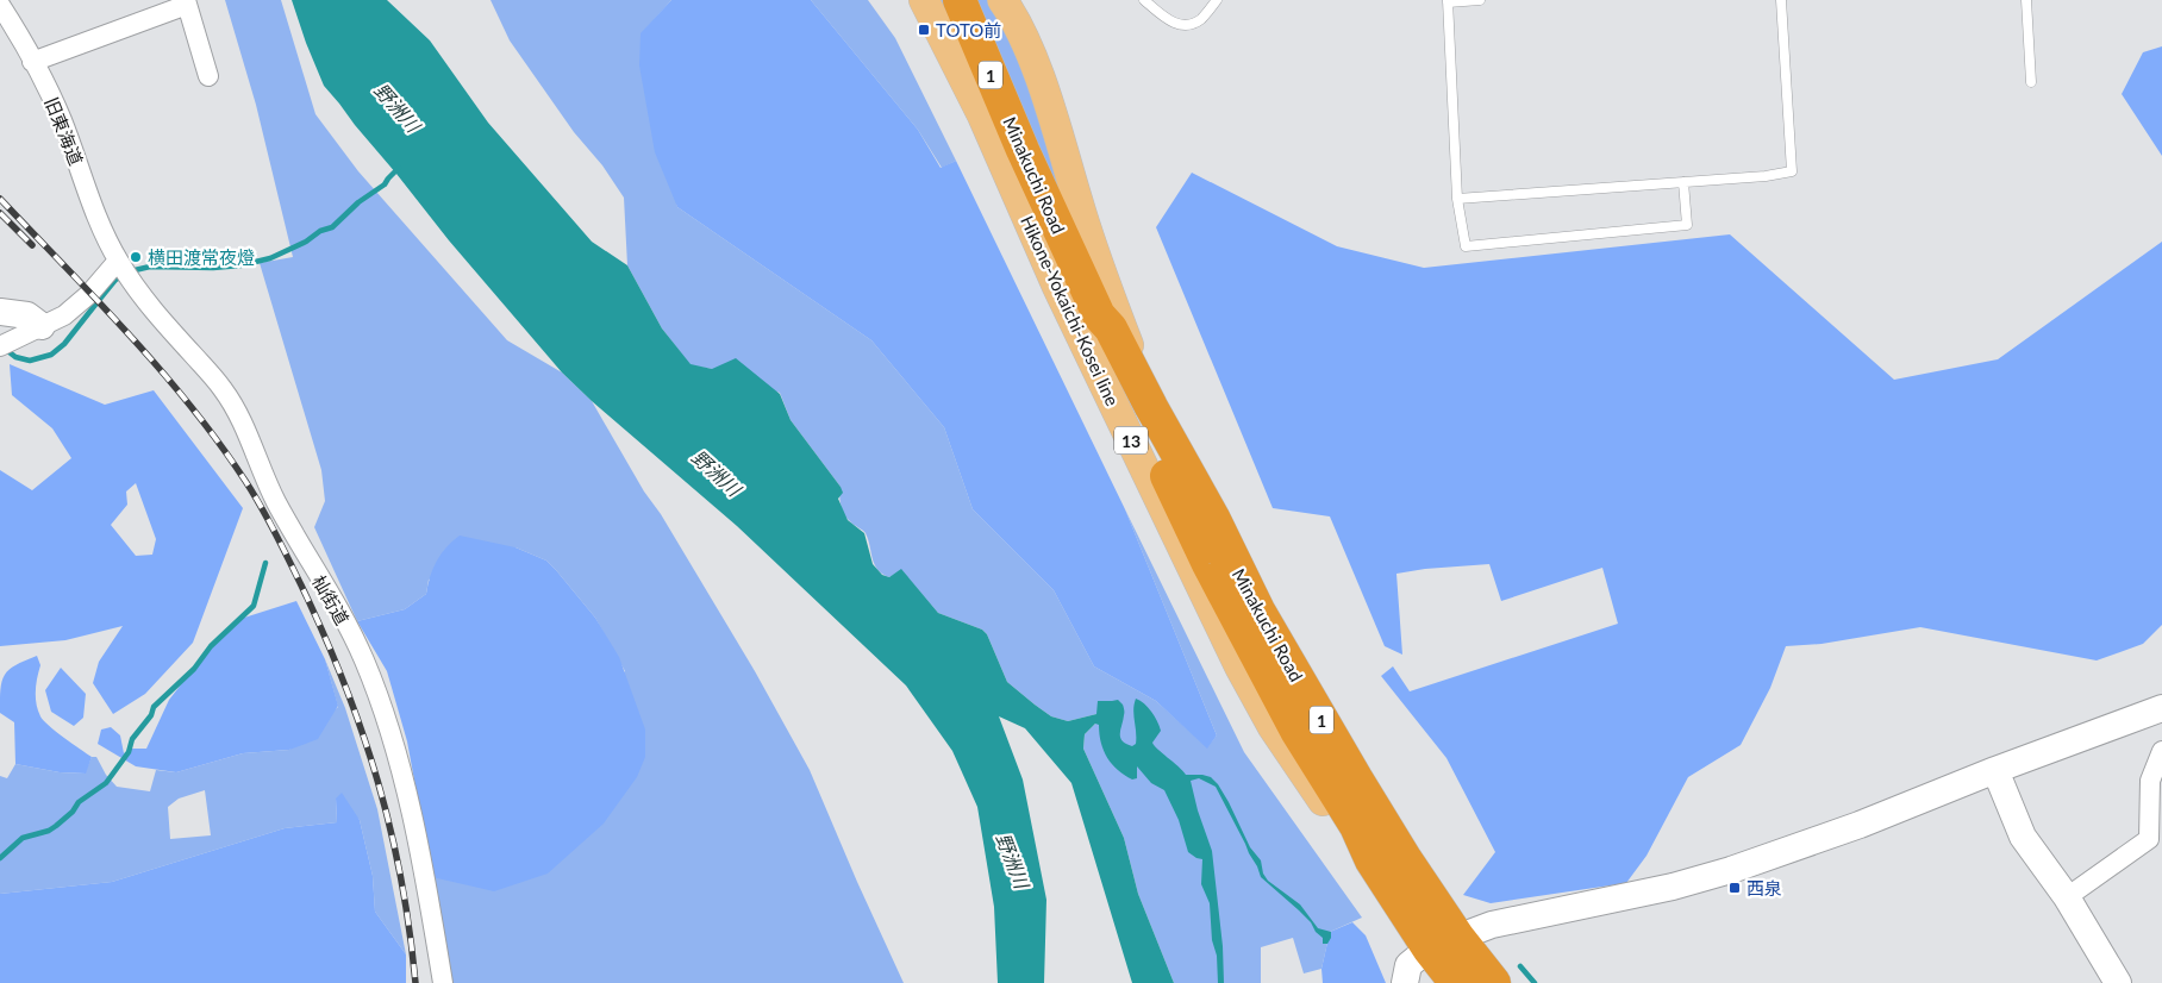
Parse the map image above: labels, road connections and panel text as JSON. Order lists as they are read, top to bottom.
{
  "streets": {
    "highway": ["1", "Minakuchi Road"],
    "main road": ["Hikone-Yokaichi-Kosei line", "13"],
    "street": ["旧東海道", "杣街道"]
  },
  "crossings": [
    ["旧東海道", "杣街道"],
    ["Minakuchi Road", "Hikone-Yokaichi-Kosei line"]
  ],
  "water": ["野洲川"],
  "places": {
    "transit": ["TOTO前", "西泉"],
    "other": ["横田渡常夜燈"]
  }
}
